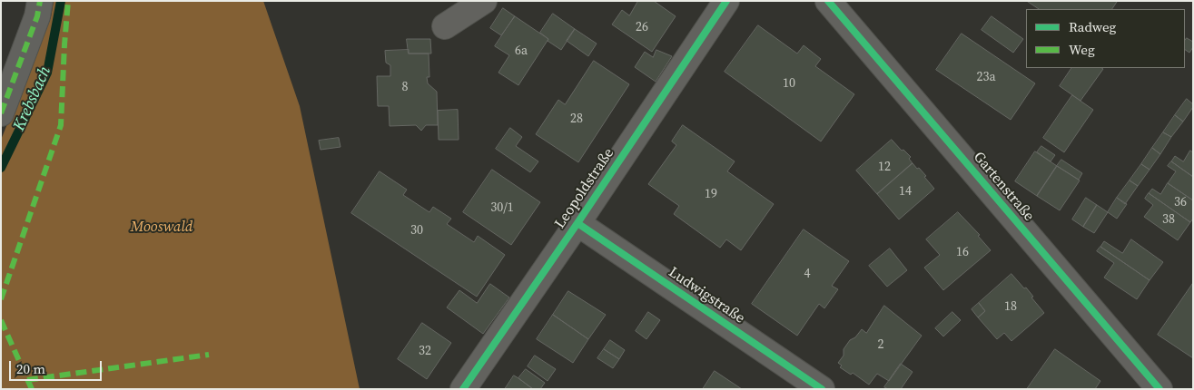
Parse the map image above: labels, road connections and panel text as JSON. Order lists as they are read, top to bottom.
{
  "streets": {
    "street": ["Gartenstraße", "Leopoldstraße", "Ludwigstraße"]
  },
  "crossings": [
    ["Leopoldstraße", "Ludwigstraße"]
  ],
  "water": ["Krebsbach"],
  "parks": ["Mooswald"],
  "house_numbers": [
    "26",
    "6a",
    "23a",
    "10",
    "8",
    "28",
    "12",
    "14",
    "19",
    "36",
    "30/1",
    "38",
    "30",
    "16",
    "4",
    "18",
    "2",
    "32"
  ],
  "legend": ["Radweg", "Weg"],
  "scale_bar": "20 m"
}
